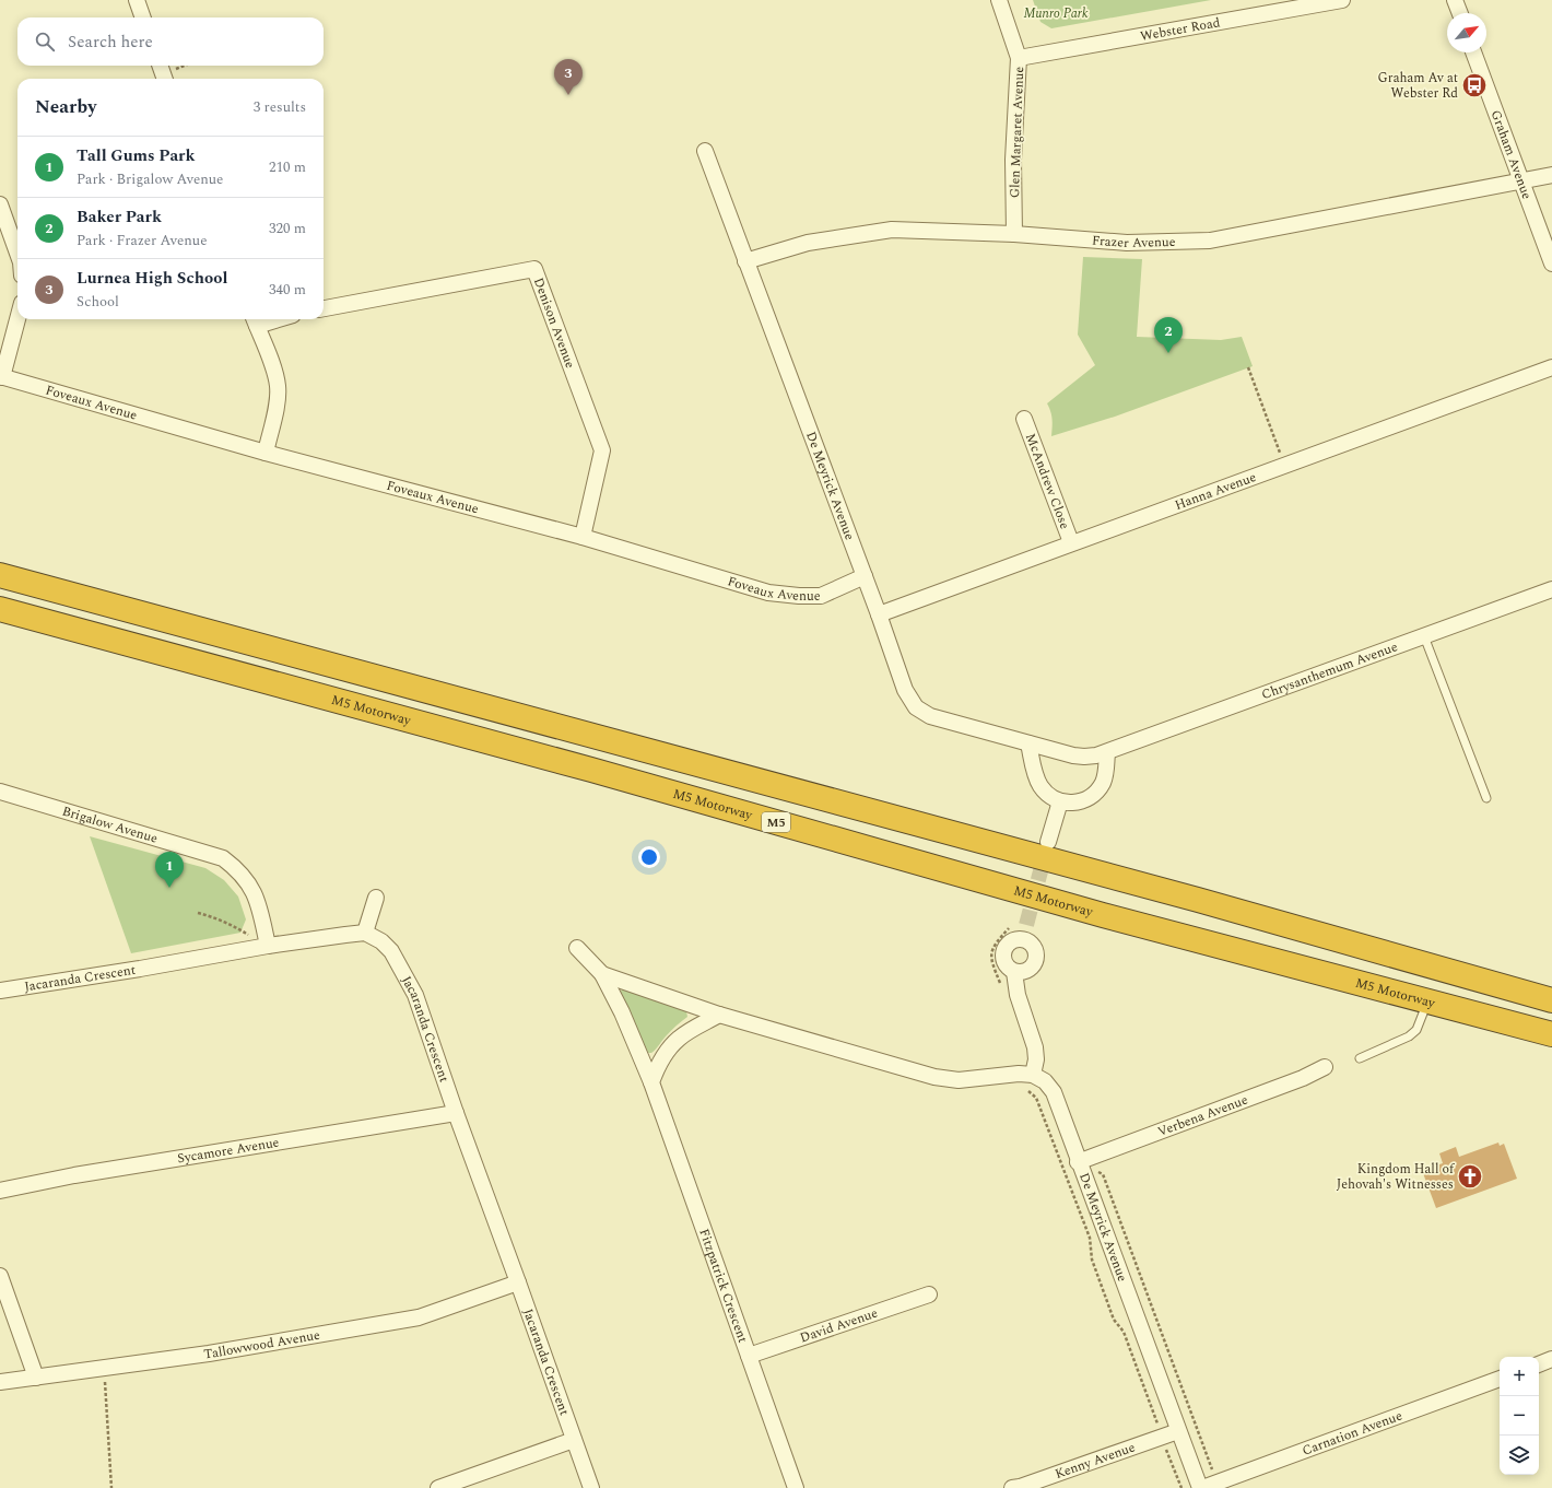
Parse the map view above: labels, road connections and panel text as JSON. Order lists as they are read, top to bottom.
{
  "streets": {
    "highway": ["M5 Motorway", "M5"],
    "street": [
      "Webster Road",
      "Glen Margaret Avenue",
      "Graham Avenue",
      "Frazer Avenue",
      "Denison Avenue",
      "Foveaux Avenue",
      "McAndrew Close",
      "De Meyrick Avenue",
      "Hanna Avenue",
      "Chrysanthemum Avenue",
      "Brigalow Avenue",
      "Jacaranda Crescent",
      "Verbena Avenue",
      "Sycamore Avenue",
      "Fitzpatrick Crescent",
      "David Avenue",
      "Tallowwood Avenue",
      "Carnation Avenue",
      "Kenny Avenue"
    ]
  },
  "crossings": [
    ["Webster Road", "Glen Margaret Avenue"],
    ["Glen Margaret Avenue", "Frazer Avenue"],
    ["Graham Avenue", "Frazer Avenue"],
    ["Frazer Avenue", "De Meyrick Avenue"],
    ["Denison Avenue", "Foveaux Avenue"],
    ["Foveaux Avenue", "De Meyrick Avenue"],
    ["McAndrew Close", "Hanna Avenue"],
    ["De Meyrick Avenue", "Hanna Avenue"],
    ["De Meyrick Avenue", "Chrysanthemum Avenue"],
    ["De Meyrick Avenue", "Verbena Avenue"],
    ["De Meyrick Avenue", "Fitzpatrick Crescent"],
    ["De Meyrick Avenue", "Carnation Avenue"],
    ["De Meyrick Avenue", "Kenny Avenue"],
    ["Brigalow Avenue", "Jacaranda Crescent"],
    ["Jacaranda Crescent", "Sycamore Avenue"],
    ["Jacaranda Crescent", "Tallowwood Avenue"],
    ["Fitzpatrick Crescent", "David Avenue"]
  ],
  "parks": ["Munro Park"],
  "places": {
    "bus stop": ["Graham Av at Webster Rd"],
    "church": ["Kingdom Hall of Jehovah's Witnesses"]
  },
  "north": "top right",
  "page": {
    "search": "Search here",
    "pins": ["3", "2", "1"],
    "heading": ["Nearby", "3 results"],
    "list": [
      {
        "mark": "1",
        "name": "Tall Gums Park",
        "note": "Park · Brigalow Avenue",
        "value": "210 m"
      },
      {
        "mark": "2",
        "name": "Baker Park",
        "note": "Park · Frazer Avenue",
        "value": "320 m"
      },
      {
        "mark": "3",
        "name": "Lurnea High School",
        "note": "School",
        "value": "340 m"
      }
    ],
    "map_buttons": ["+", "−"]
  }
}
